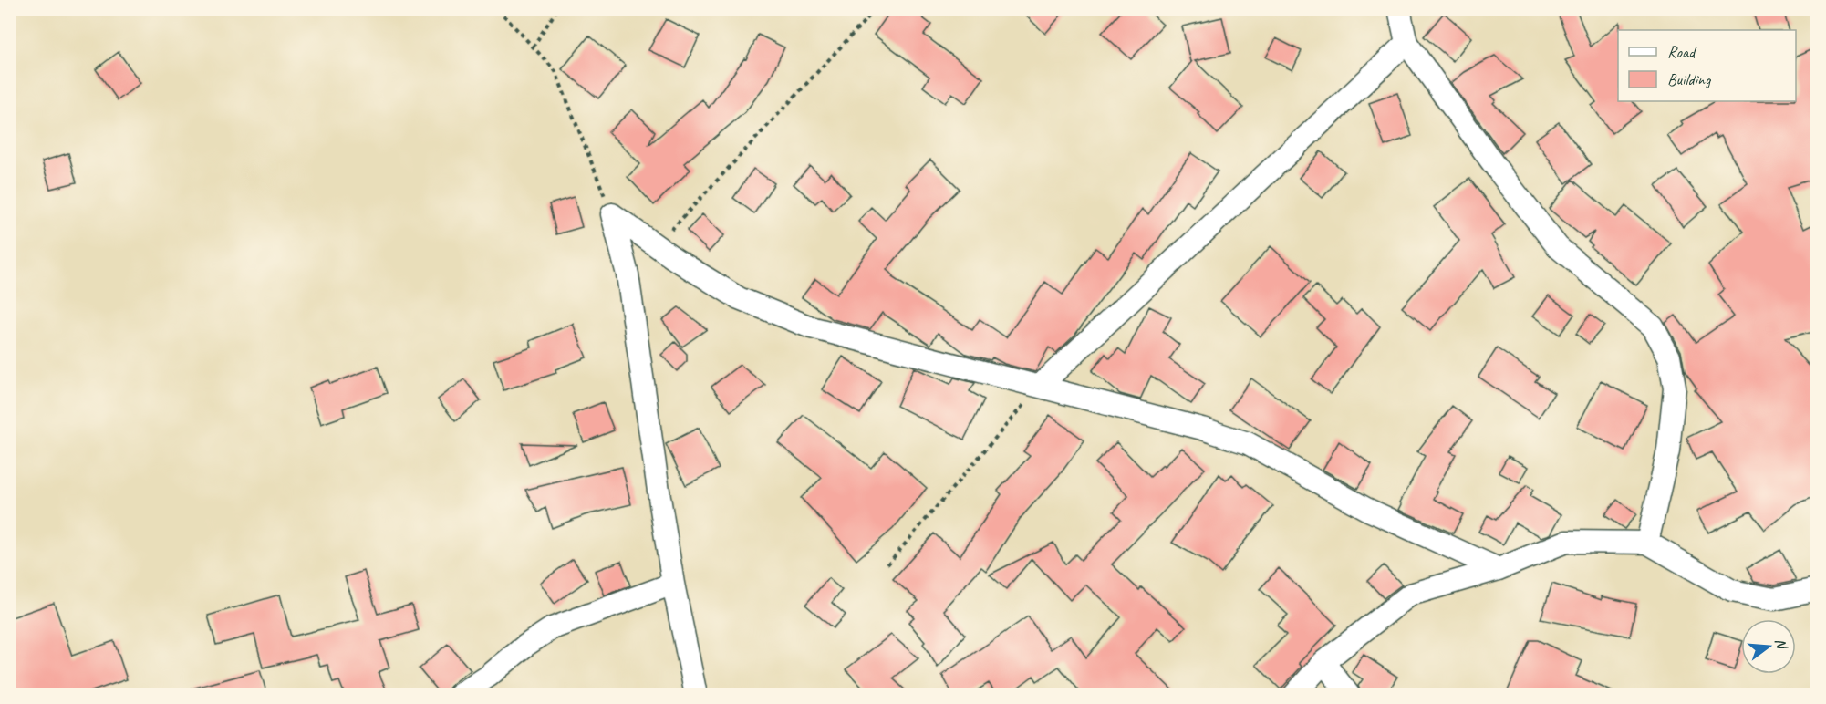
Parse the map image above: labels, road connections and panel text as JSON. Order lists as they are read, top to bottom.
{
  "legend": ["Road", "Building"],
  "north": "right"
}
